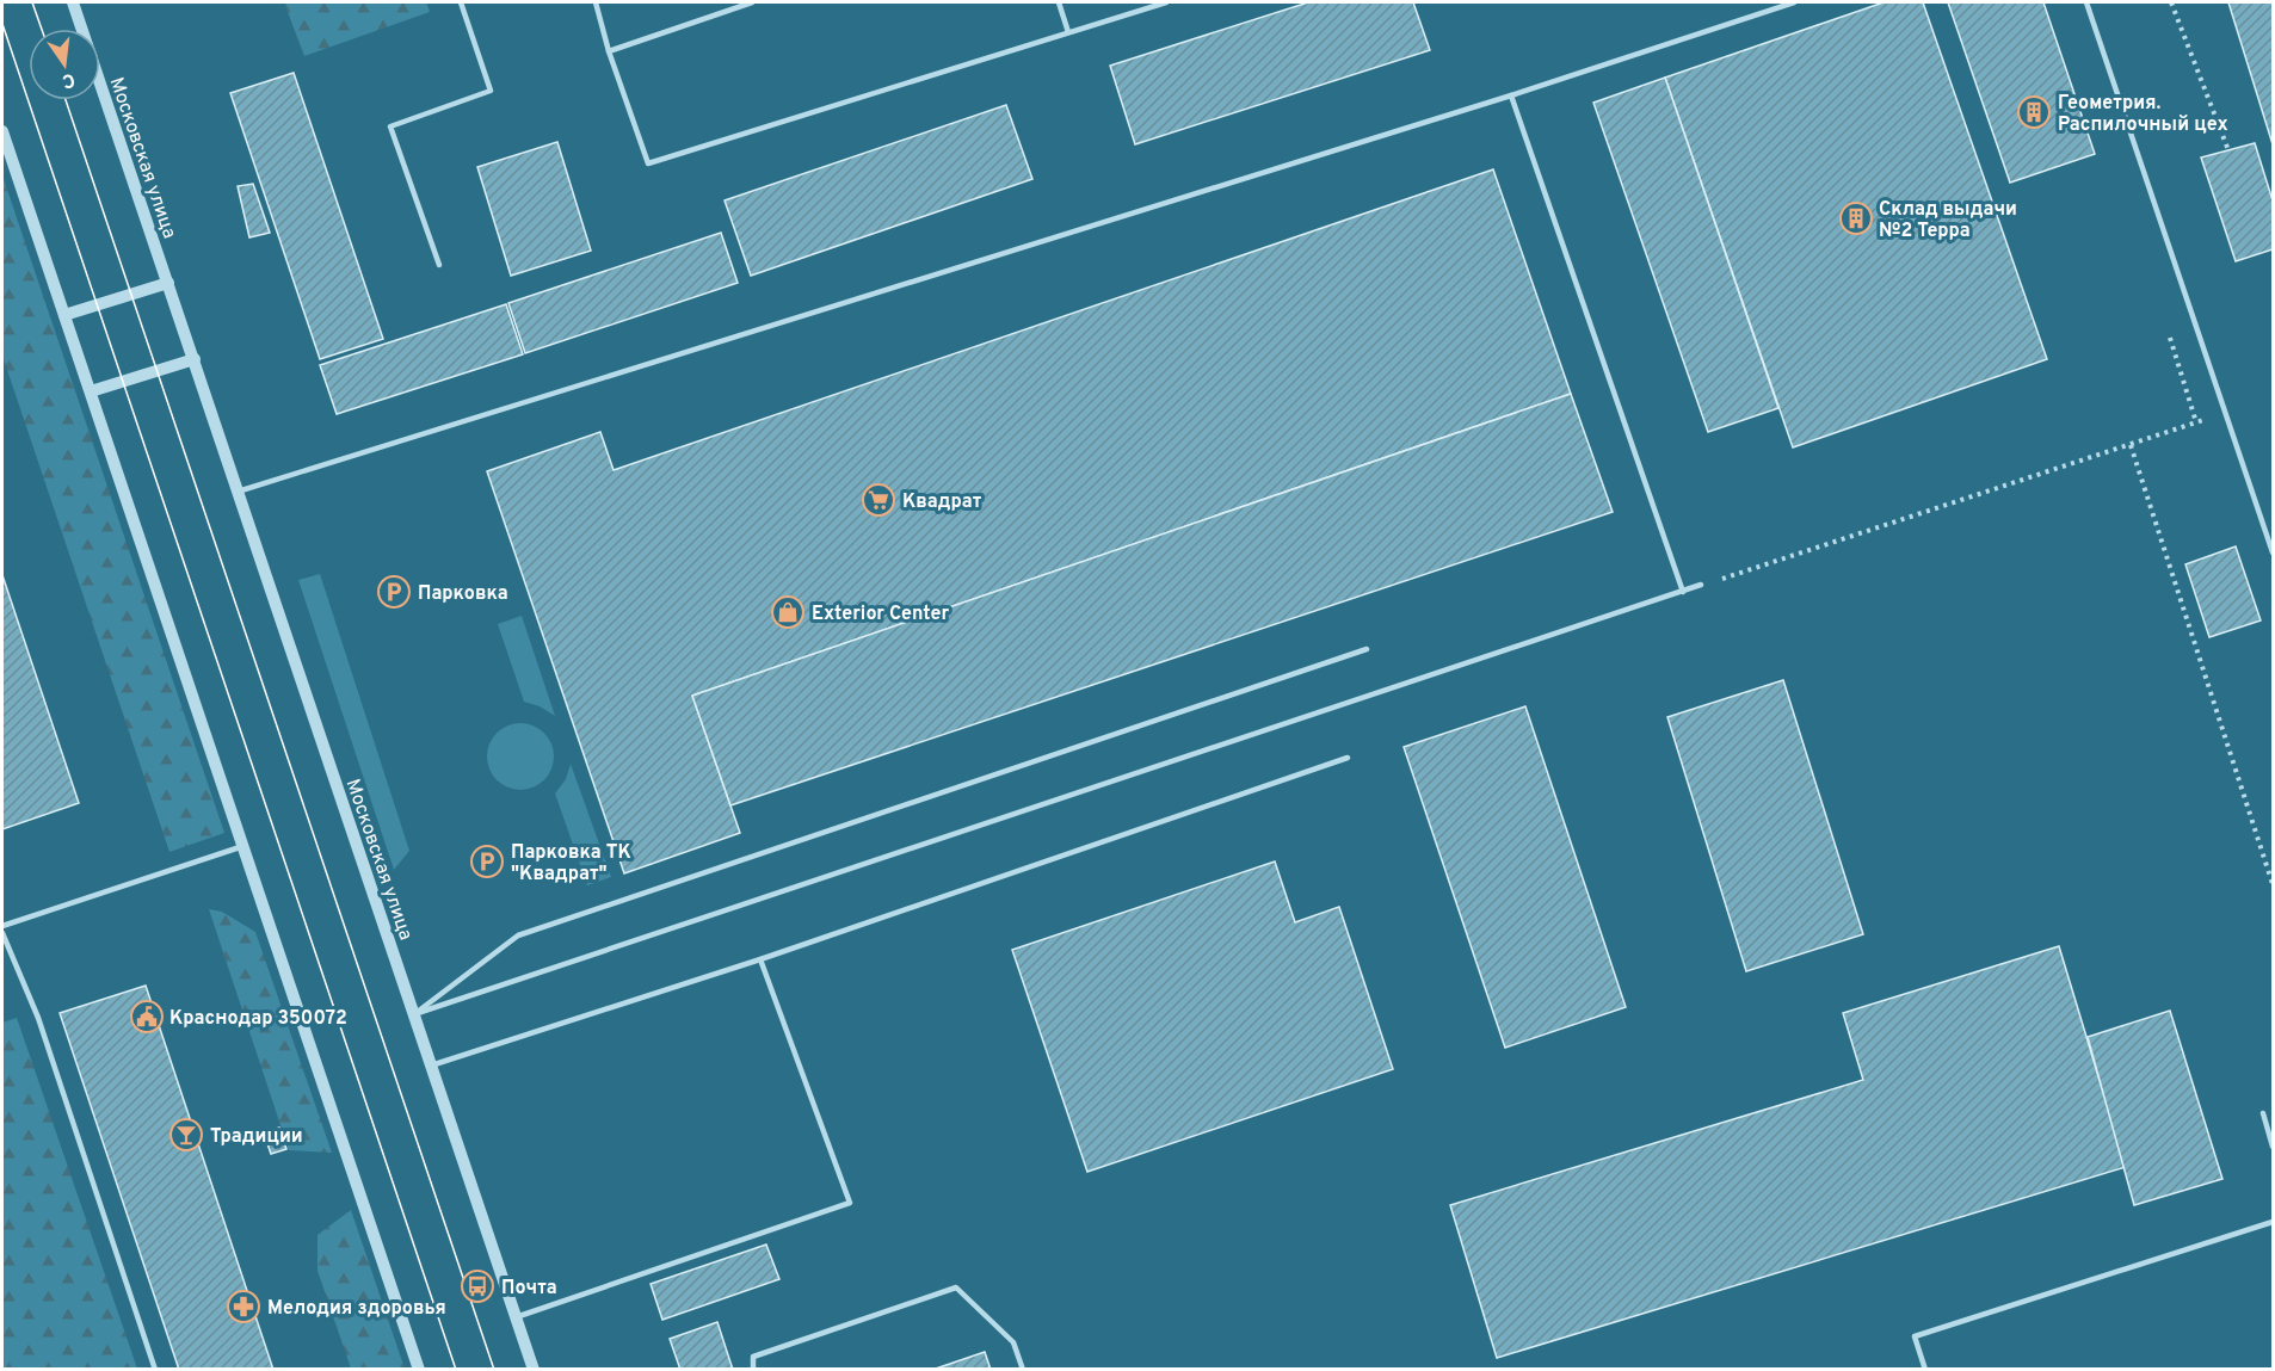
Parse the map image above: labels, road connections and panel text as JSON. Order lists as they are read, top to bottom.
{
  "streets": {
    "street": ["Московская улица"]
  },
  "places": {
    "building": ["Геометрия. Распилочный цех", "Склад выдачи №2 Терра"],
    "supermarket": ["Квадрат"],
    "parking": ["Парковка", "Парковка ТК \"Квадрат\""],
    "shop": ["Exterior Center"],
    "public building": ["Краснодар 350072"],
    "bar": ["Традиции"],
    "bus stop": ["Почта"],
    "pharmacy": ["Мелодия здоровья"]
  },
  "north": "bottom"
}
